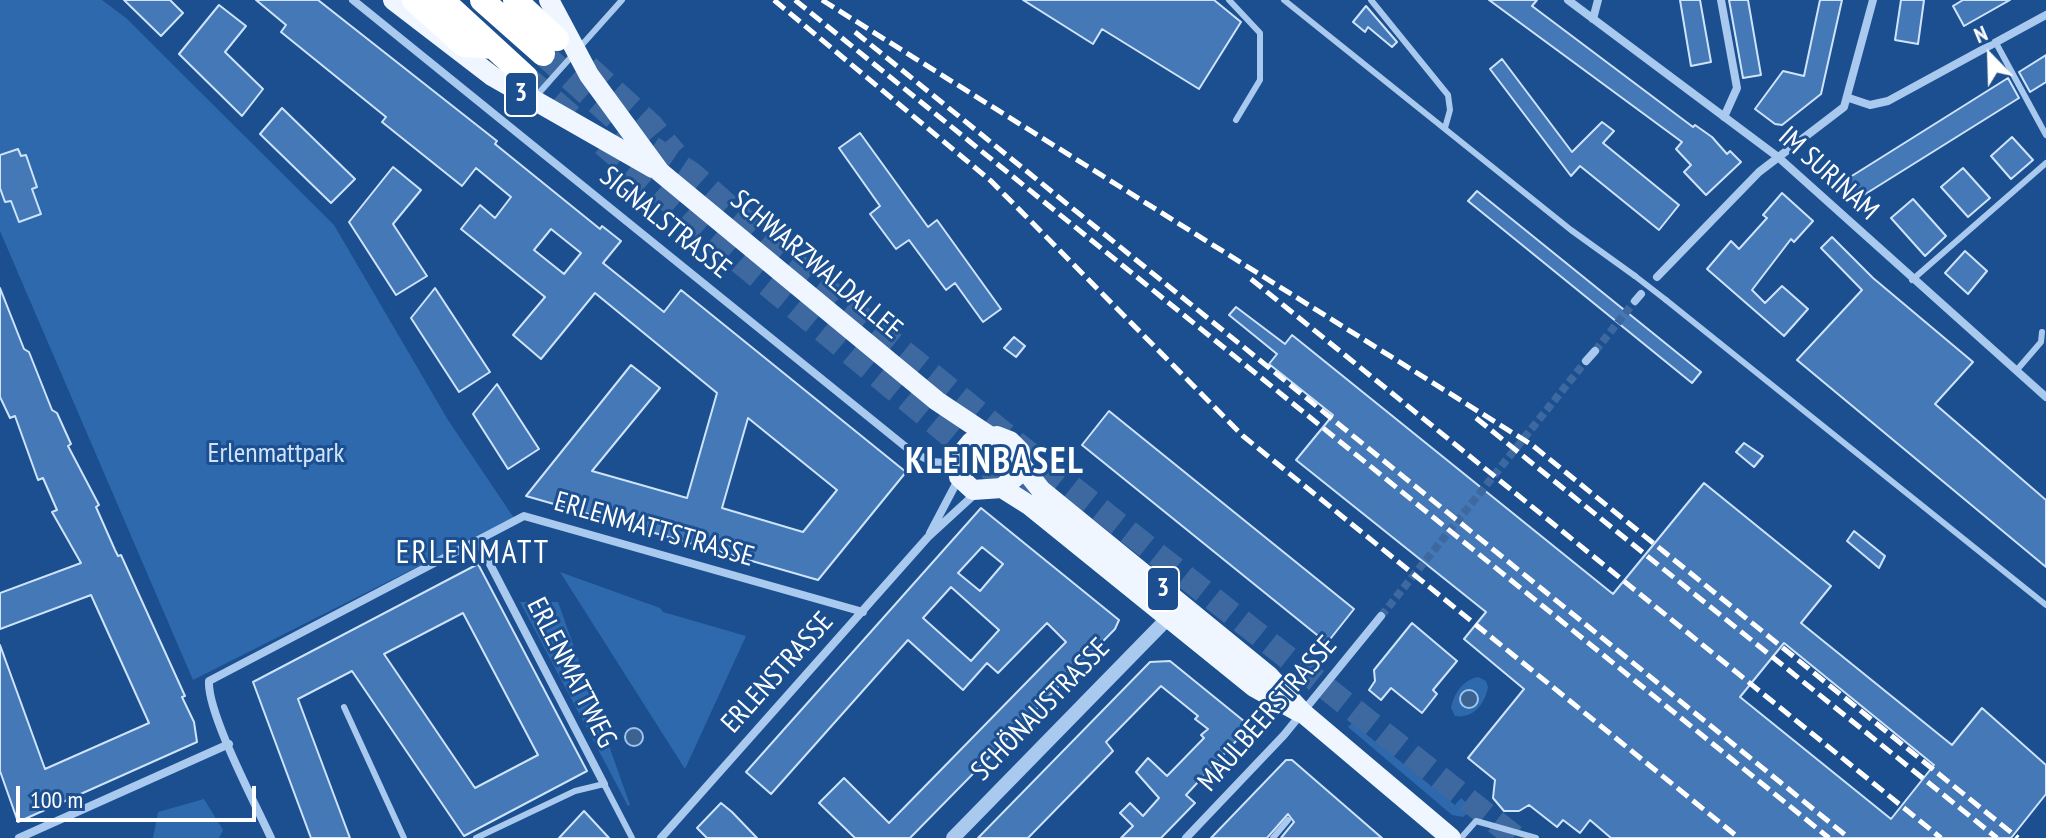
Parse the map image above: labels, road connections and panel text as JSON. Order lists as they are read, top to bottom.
{
  "streets": {
    "main road": ["3", "SCHWARZWALDALLEE"],
    "street": [
      "IM SURINAM",
      "SIGNALSTRASSE",
      "ERLENMATTSTRASSE",
      "ERLENMATTWEG",
      "ERLENSTRASSE",
      "SCHÖNAUSTRASSE",
      "MAULBEERSTRASSE"
    ]
  },
  "crossings": [
    ["3", "SIGNALSTRASSE"],
    ["3", "SCHWARZWALDALLEE"],
    ["3", "ERLENSTRASSE"],
    ["3", "SCHÖNAUSTRASSE"],
    ["3", "MAULBEERSTRASSE"],
    ["SIGNALSTRASSE", "SCHWARZWALDALLEE"],
    ["SIGNALSTRASSE", "ERLENSTRASSE"],
    ["SCHWARZWALDALLEE", "ERLENSTRASSE"],
    ["ERLENMATTSTRASSE", "ERLENMATTWEG"],
    ["ERLENMATTSTRASSE", "ERLENSTRASSE"]
  ],
  "districts": ["KLEINBASEL", "ERLENMATT"],
  "parks": ["Erlenmattpark"],
  "scale_bar": "100 m",
  "north": "top left"
}
